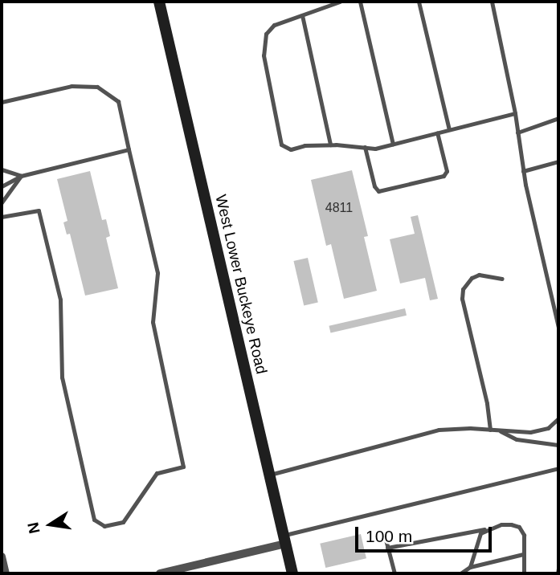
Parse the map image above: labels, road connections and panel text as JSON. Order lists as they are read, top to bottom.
{
  "streets": {
    "main road": ["West Lower Buckeye Road"]
  },
  "house_numbers": ["4811"],
  "scale_bar": "100 m",
  "north": "left"
}
